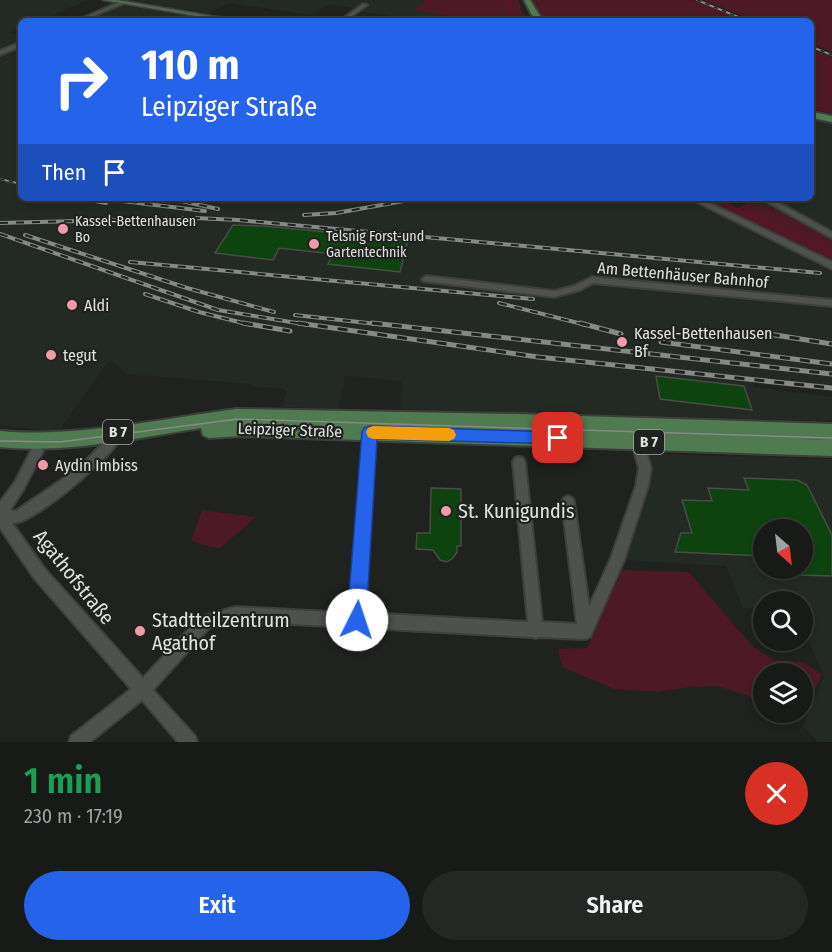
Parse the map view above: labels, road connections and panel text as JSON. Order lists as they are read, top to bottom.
{
  "streets": {
    "main road": ["Leipziger Straße", "B 7"],
    "street": ["Am Bettenhäuser Bahnhof", "Agathofstraße"]
  },
  "places": [
    "Kassel-Bettenhausen Bo",
    "Telsnig Forst-und Gartentechnik",
    "Aldi",
    "Kassel-Bettenhausen Bf",
    "tegut",
    "Aydin Imbiss",
    "St. Kunigundis",
    "Stadtteilzentrum Agathof"
  ],
  "north": "bottom right",
  "page": {
    "turn": ["110 m", "Leipziger Straße"],
    "then": "Then",
    "heading": ["1 min", "230 m · 17:19"],
    "buttons": ["Exit", "Share"]
  }
}
